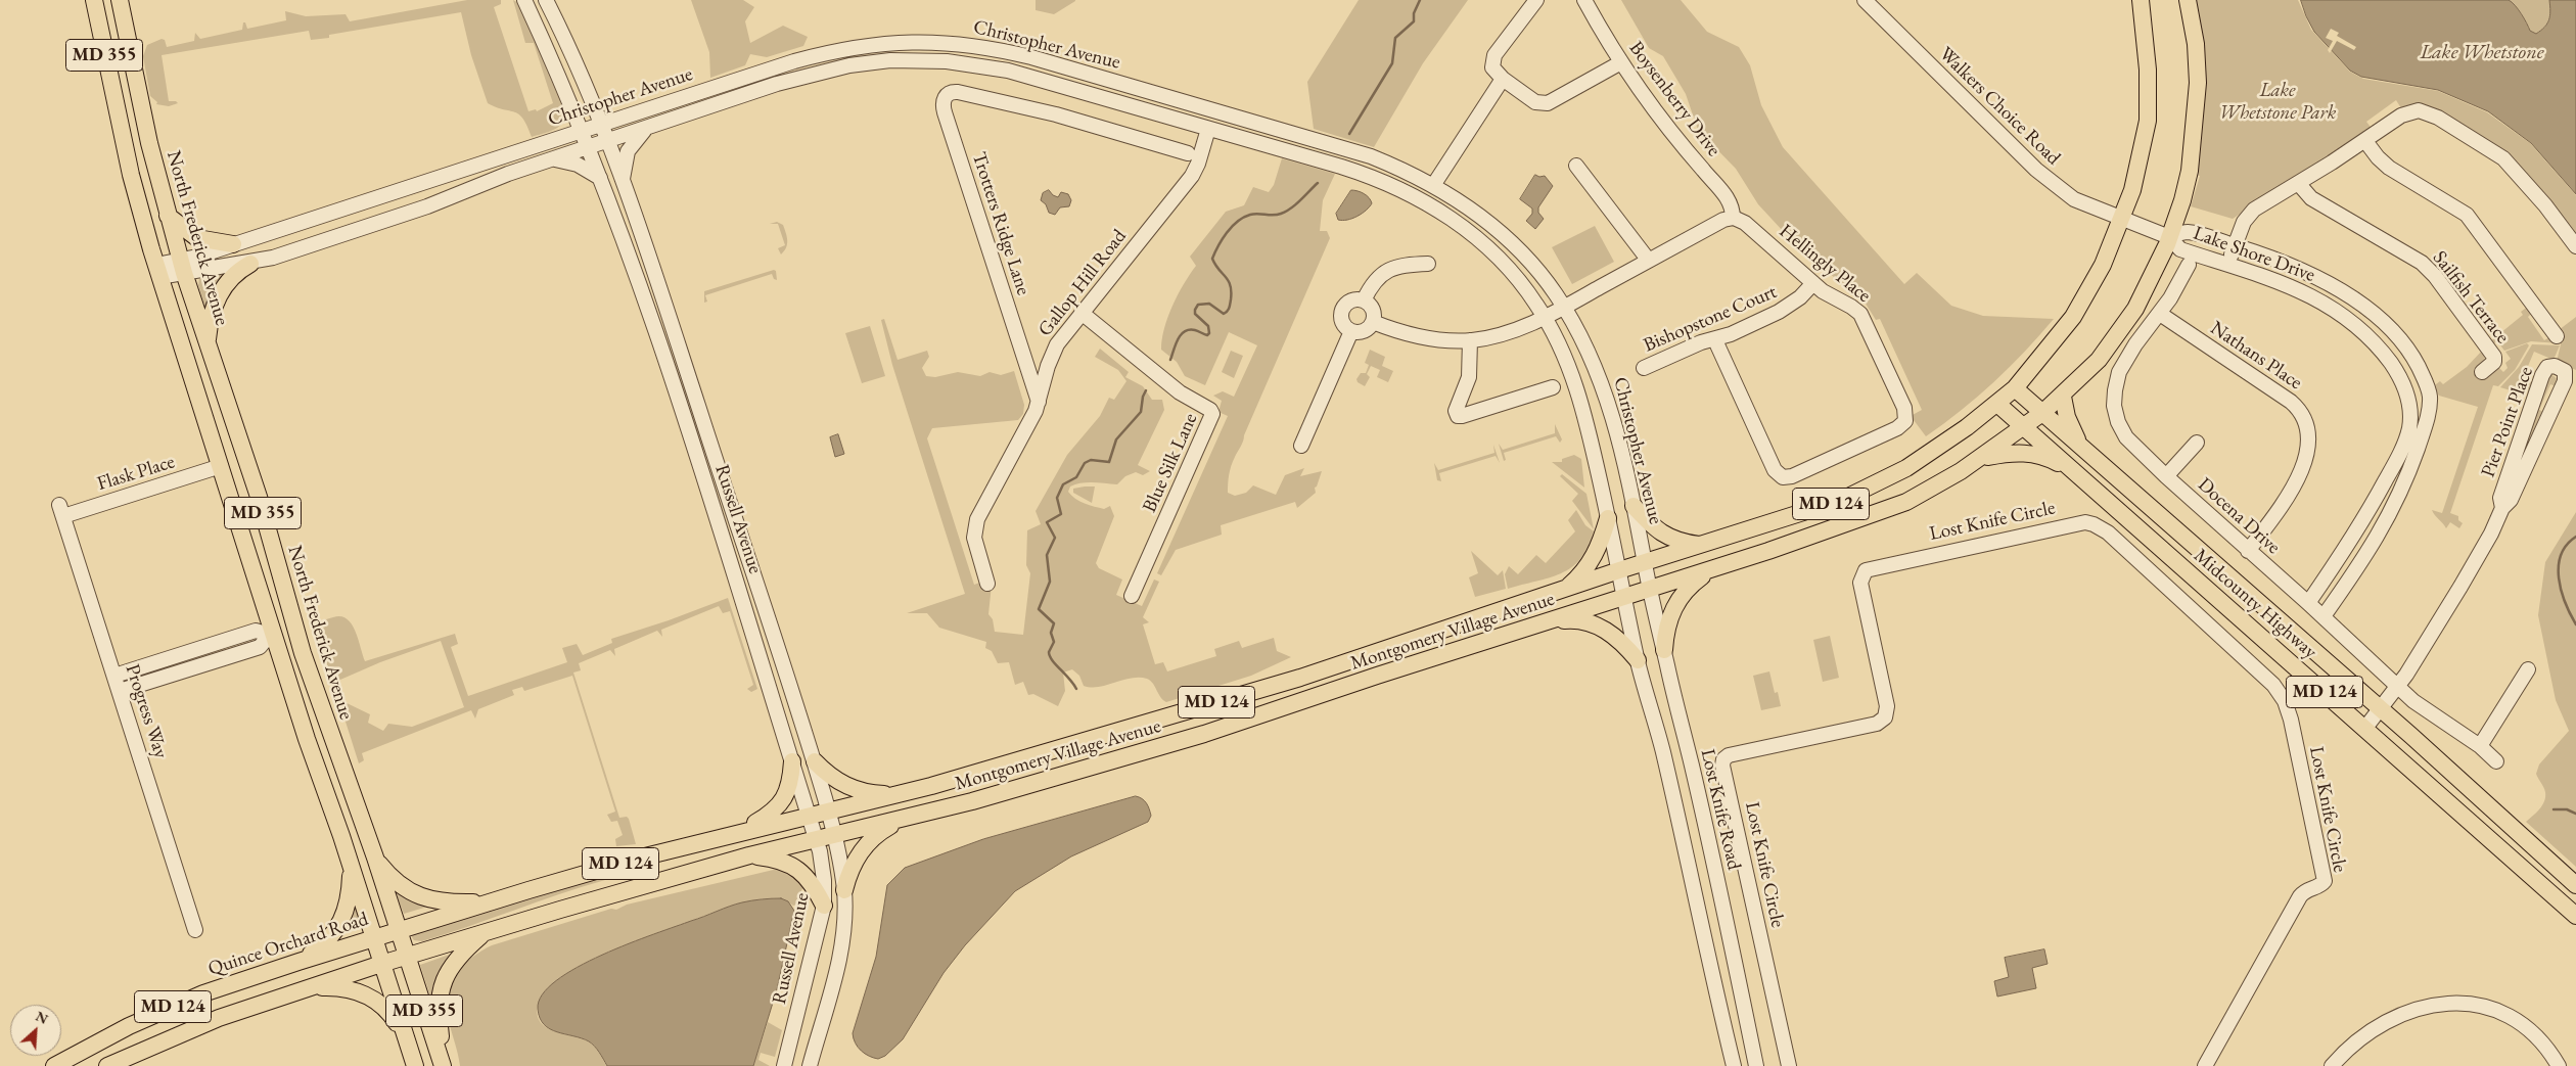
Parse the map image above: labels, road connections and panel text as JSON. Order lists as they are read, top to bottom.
{
  "streets": {
    "main road": [
      "MD 355",
      "North Frederick Avenue",
      "MD 124",
      "Midcounty Highway",
      "Montgomery Village Avenue",
      "Quince Orchard Road"
    ],
    "street": [
      "Christopher Avenue",
      "Boysenberry Drive",
      "Walkers Choice Road",
      "Trotters Ridge Lane",
      "Lake Shore Drive",
      "Hellingly Place",
      "Gallop Hill Road",
      "Sailfish Terrace",
      "Bishopstone Court",
      "Nathans Place",
      "Pier Point Place",
      "Blue Silk Lane",
      "Flask Place",
      "Docena Drive",
      "Russell Avenue",
      "Lost Knife Circle",
      "Progress Way",
      "Lost Knife Road"
    ]
  },
  "crossings": [
    ["Christopher Avenue", "MD 355"],
    ["Christopher Avenue", "North Frederick Avenue"],
    ["Christopher Avenue", "Gallop Hill Road"],
    ["Christopher Avenue", "Russell Avenue"],
    ["Christopher Avenue", "Montgomery Village Avenue"],
    ["Christopher Avenue", "Lost Knife Road"],
    ["MD 355", "Flask Place"],
    ["MD 355", "MD 124"],
    ["MD 355", "Quince Orchard Road"],
    ["Boysenberry Drive", "Hellingly Place"],
    ["Walkers Choice Road", "Lake Shore Drive"],
    ["Walkers Choice Road", "Montgomery Village Avenue"],
    ["Trotters Ridge Lane", "Gallop Hill Road"],
    ["North Frederick Avenue", "MD 124"],
    ["North Frederick Avenue", "Montgomery Village Avenue"],
    ["North Frederick Avenue", "Quince Orchard Road"],
    ["Lake Shore Drive", "Docena Drive"],
    ["Lake Shore Drive", "Montgomery Village Avenue"],
    ["Hellingly Place", "Bishopstone Court"],
    ["Gallop Hill Road", "Blue Silk Lane"],
    ["Nathans Place", "Docena Drive"],
    ["Pier Point Place", "Docena Drive"],
    ["Pier Point Place", "Midcounty Highway"],
    ["Flask Place", "Progress Way"],
    ["MD 124", "Midcounty Highway"],
    ["MD 124", "Montgomery Village Avenue"],
    ["Russell Avenue", "Montgomery Village Avenue"],
    ["Midcounty Highway", "Montgomery Village Avenue"],
    ["Montgomery Village Avenue", "Lost Knife Road"],
    ["Montgomery Village Avenue", "Quince Orchard Road"]
  ],
  "water": ["Lake Whetstone"],
  "parks": ["Lake Whetstone Park"],
  "north": "top right"
}
